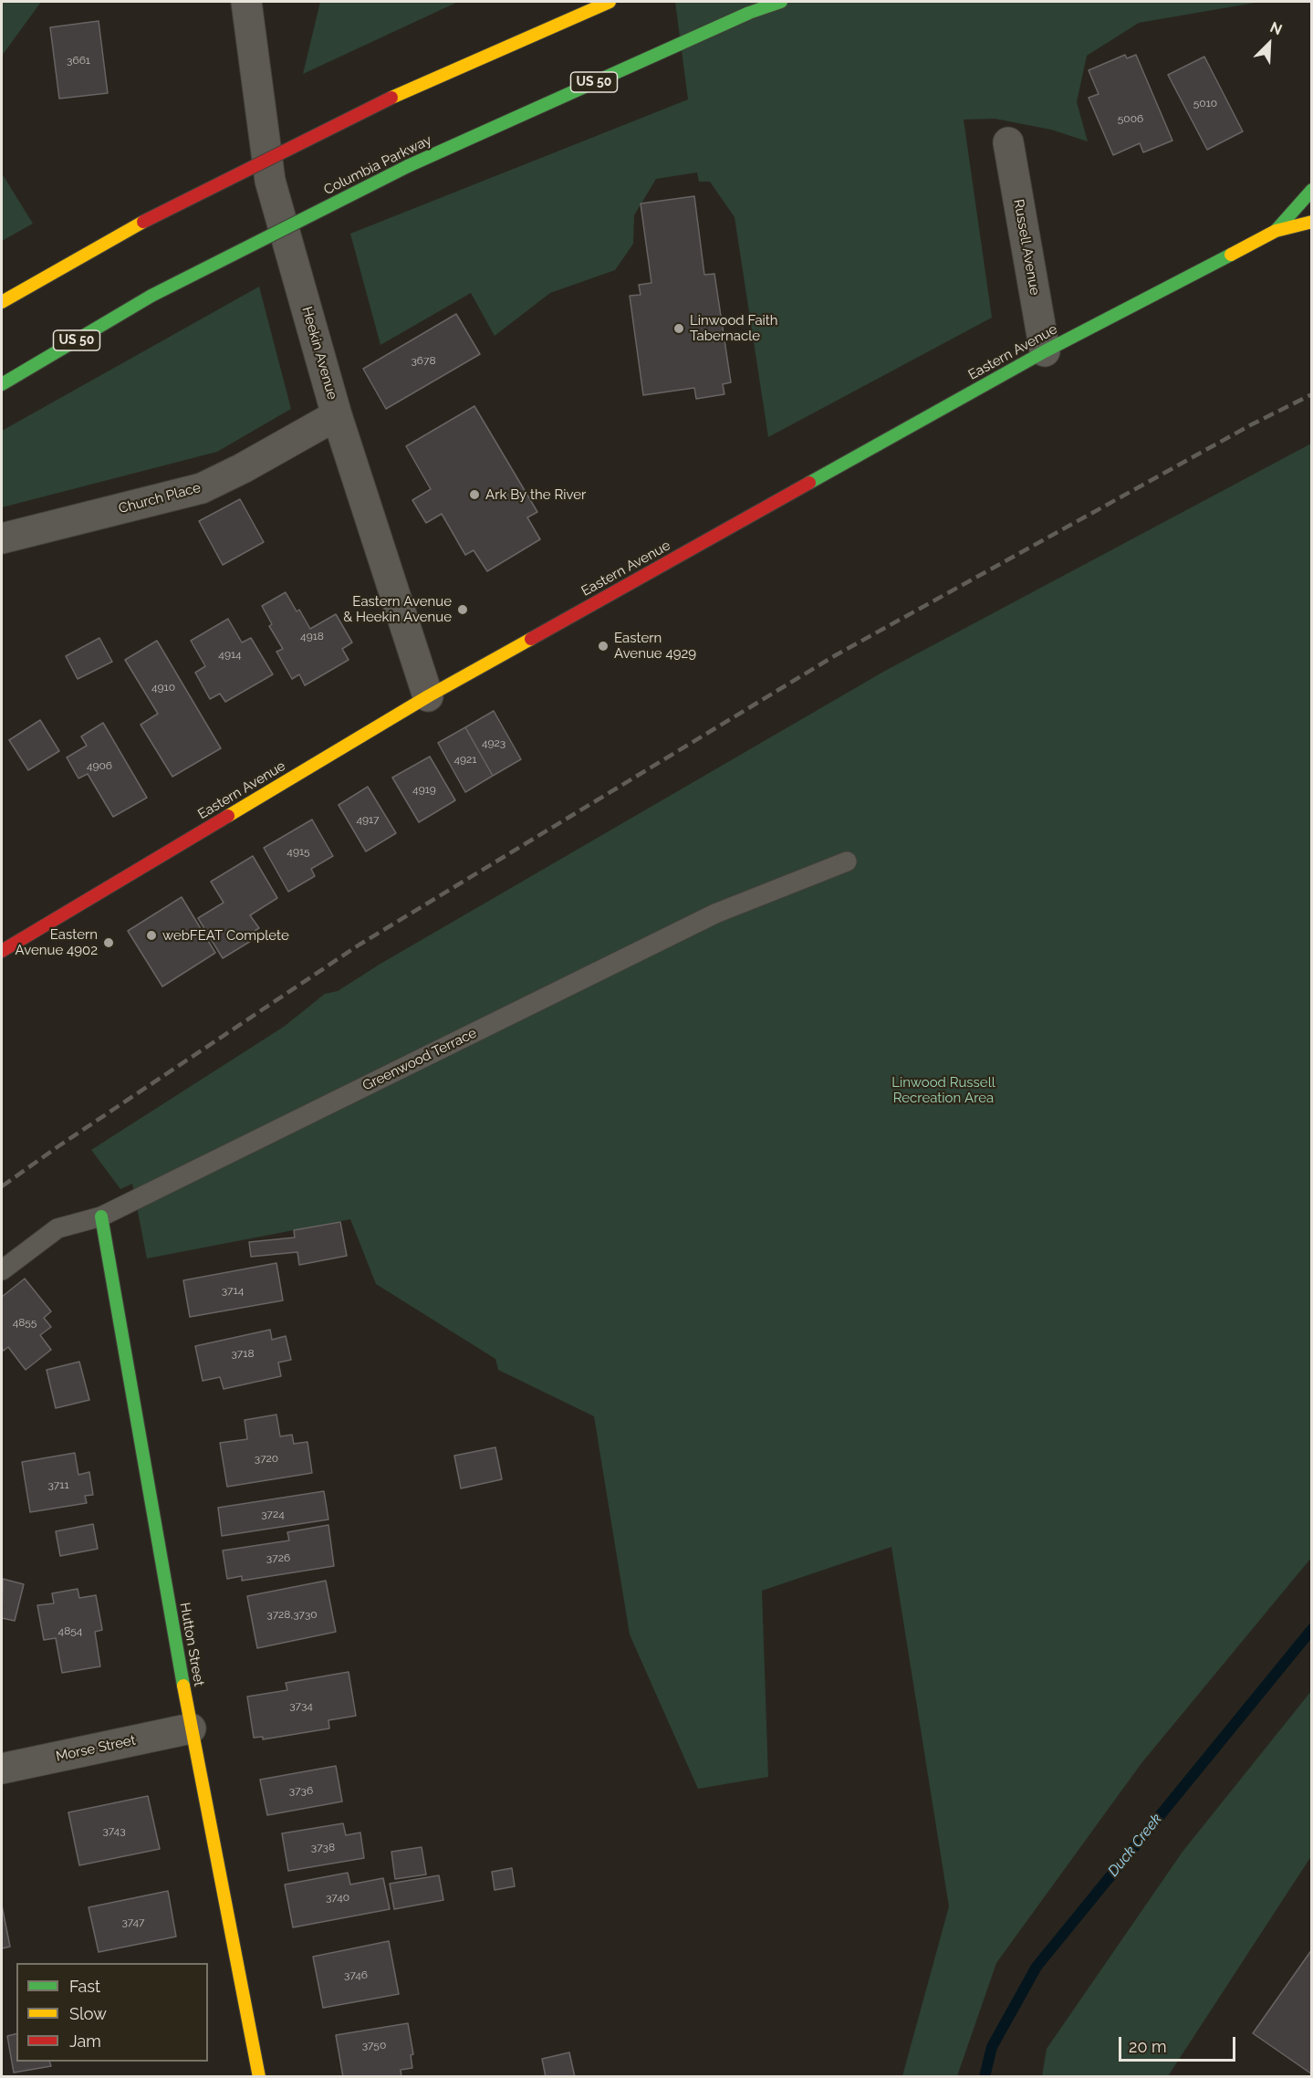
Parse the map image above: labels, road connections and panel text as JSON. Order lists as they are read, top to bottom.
{
  "streets": {
    "main road": [
      "US 50",
      "Columbia Parkway",
      "Eastern Avenue",
      "Hutton Street"
    ],
    "street": [
      "Russell Avenue",
      "Heekin Avenue",
      "Church Place",
      "Morse Street"
    ],
    "lane": ["Greenwood Terrace"]
  },
  "crossings": [
    ["Russell Avenue", "Eastern Avenue"],
    ["Eastern Avenue", "Heekin Avenue"],
    ["Heekin Avenue", "Church Place"],
    ["Greenwood Terrace", "Hutton Street"],
    ["Hutton Street", "Morse Street"]
  ],
  "water": ["Duck Creek"],
  "parks": ["Linwood Russell Recreation Area"],
  "places": [
    "Linwood Faith Tabernacle",
    "Ark By the River",
    "Eastern Avenue & Heekin Avenue",
    "Eastern Avenue 4929",
    "webFEAT Complete",
    "Eastern Avenue 4902"
  ],
  "house_numbers": [
    "3661",
    "5010",
    "5006",
    "3678",
    "4918",
    "4914",
    "4910",
    "4923",
    "4921",
    "4906",
    "4919",
    "4917",
    "4915",
    "3714",
    "4855",
    "3718",
    "3720",
    "3711",
    "3724",
    "3726",
    "3728,3730",
    "4854",
    "3734",
    "3736",
    "3743",
    "3738",
    "3740",
    "3747",
    "3746",
    "3750"
  ],
  "legend": ["Fast", "Slow", "Jam"],
  "scale_bar": "20 m",
  "north": "top right"
}
